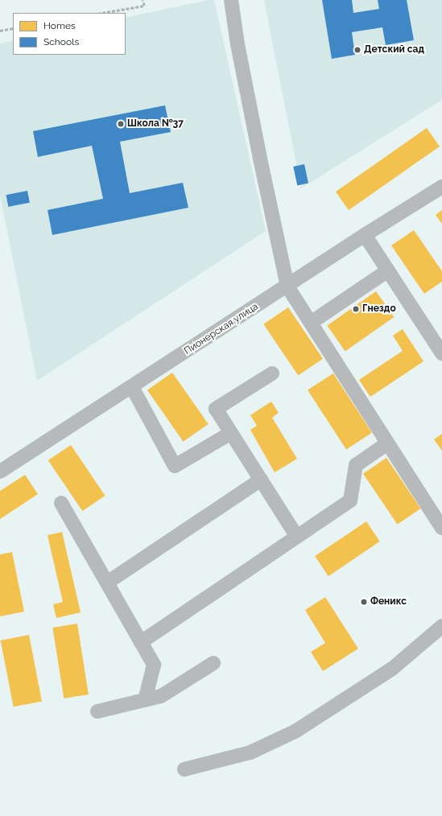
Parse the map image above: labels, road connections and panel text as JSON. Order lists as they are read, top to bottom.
{
  "streets": {
    "street": ["Пионерская улица"]
  },
  "places": [
    "Детский сад",
    "Школа №37",
    "Гнездо",
    "Феникс"
  ],
  "legend": ["Homes", "Schools"]
}
